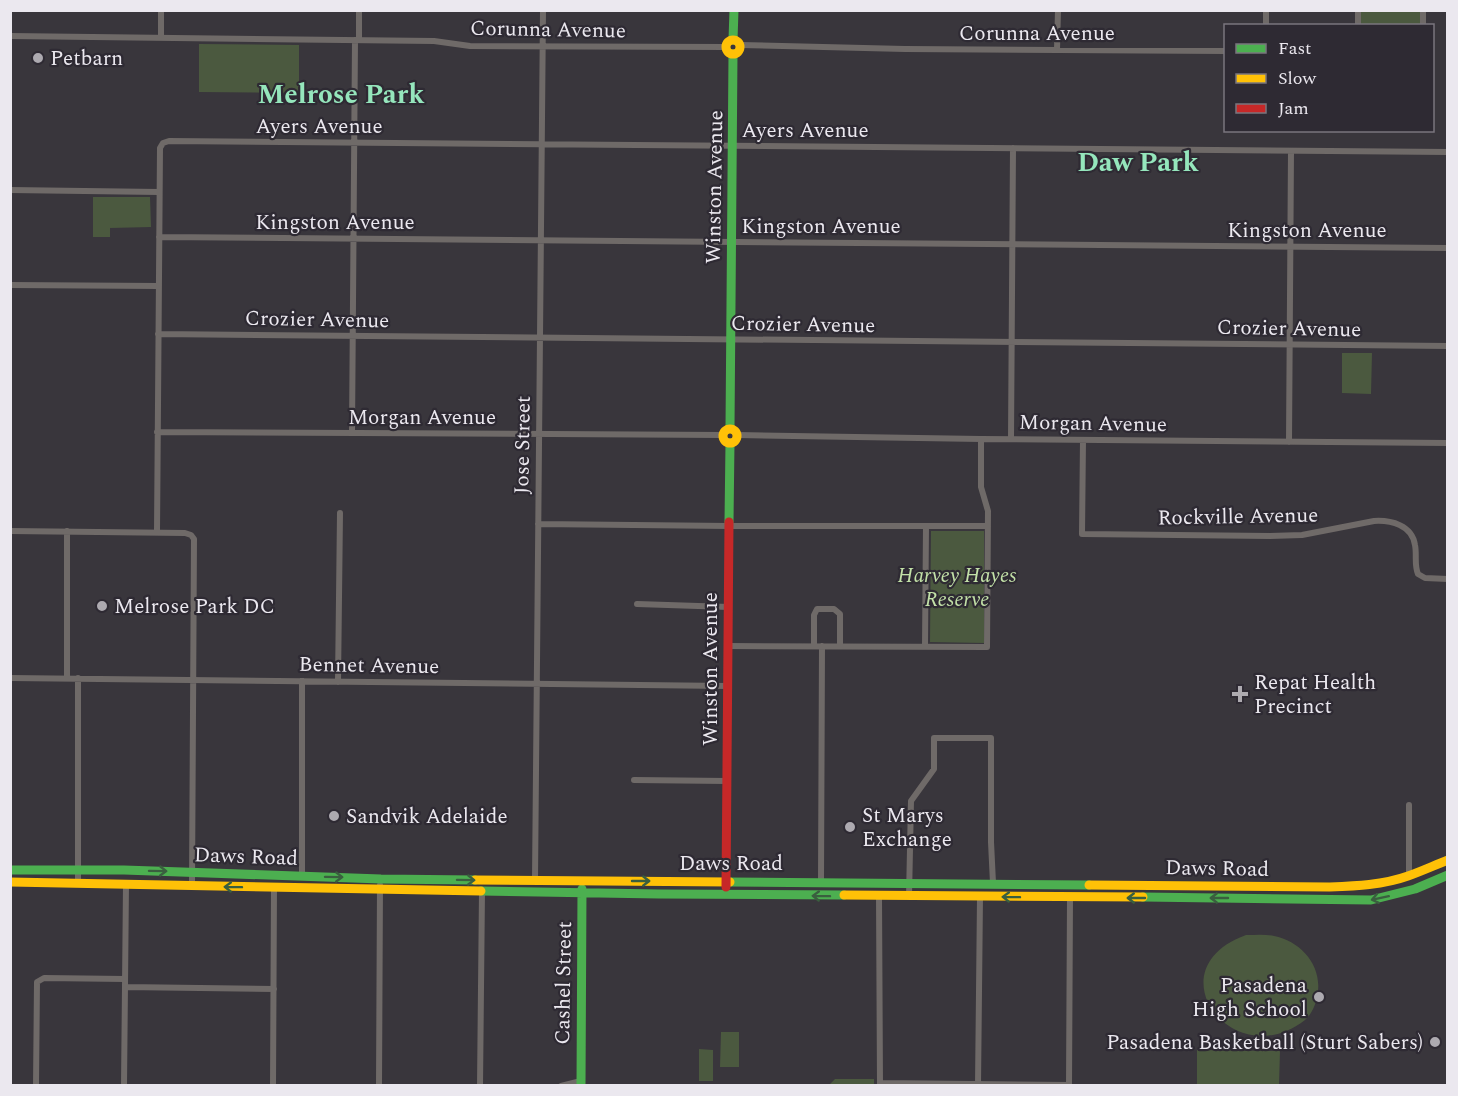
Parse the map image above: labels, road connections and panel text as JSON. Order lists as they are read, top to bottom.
{
  "streets": {
    "main road": ["Winston Avenue", "Daws Road", "Cashel Street"],
    "street": [
      "Corunna Avenue",
      "Ayers Avenue",
      "Kingston Avenue",
      "Crozier Avenue",
      "Morgan Avenue",
      "Jose Street",
      "Rockville Avenue",
      "Bennet Avenue"
    ]
  },
  "crossings": [
    ["Corunna Avenue", "Winston Avenue"],
    ["Corunna Avenue", "Jose Street"],
    ["Ayers Avenue", "Winston Avenue"],
    ["Ayers Avenue", "Jose Street"],
    ["Winston Avenue", "Kingston Avenue"],
    ["Winston Avenue", "Crozier Avenue"],
    ["Winston Avenue", "Morgan Avenue"],
    ["Winston Avenue", "Bennet Avenue"],
    ["Winston Avenue", "Daws Road"],
    ["Kingston Avenue", "Jose Street"],
    ["Crozier Avenue", "Jose Street"],
    ["Morgan Avenue", "Jose Street"],
    ["Morgan Avenue", "Rockville Avenue"],
    ["Jose Street", "Bennet Avenue"],
    ["Jose Street", "Daws Road"],
    ["Daws Road", "Cashel Street"]
  ],
  "districts": ["Melrose Park", "Daw Park"],
  "parks": ["Harvey Hayes Reserve"],
  "places": {
    "other": [
      "Petbarn",
      "Melrose Park DC",
      "Sandvik Adelaide",
      "St Marys Exchange",
      "Pasadena High School",
      "Pasadena Basketball (Sturt Sabers)"
    ],
    "health": ["Repat Health Precinct"]
  },
  "legend": ["Fast", "Slow", "Jam"]
}
